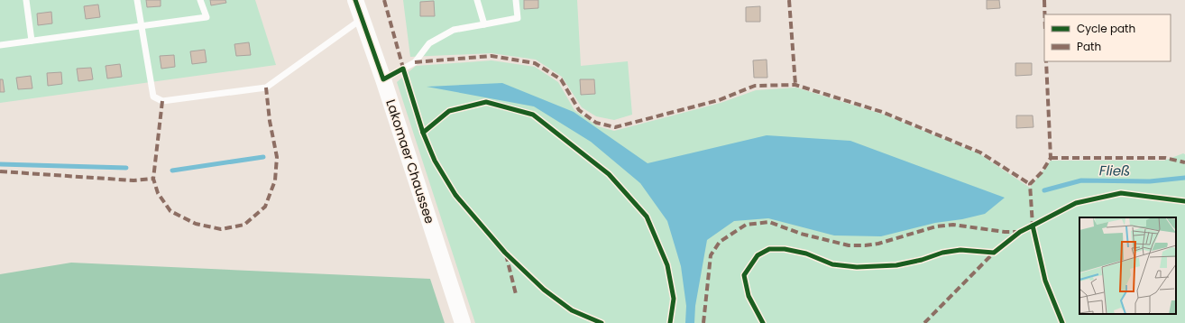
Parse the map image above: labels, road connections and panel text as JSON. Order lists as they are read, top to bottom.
{
  "streets": {
    "street": ["Lakomaer Chaussee"]
  },
  "water": ["Fließ"],
  "legend": ["Cycle path", "Path"]
}
